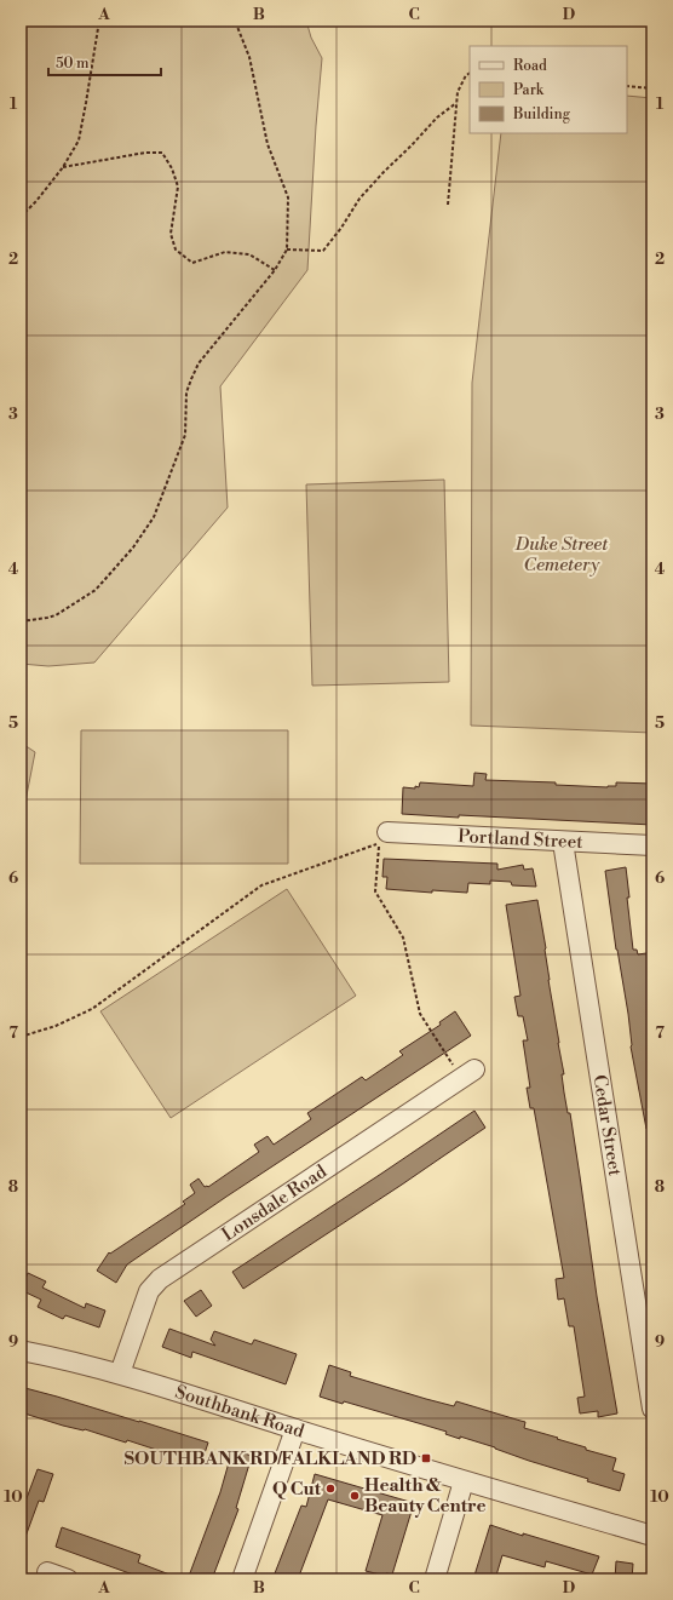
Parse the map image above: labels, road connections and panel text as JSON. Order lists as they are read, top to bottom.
{
  "streets": {
    "street": [
      "Portland Street",
      "Cedar Street",
      "Lonsdale Road",
      "Southbank Road"
    ]
  },
  "crossings": [
    ["Portland Street", "Cedar Street"],
    ["Lonsdale Road", "Southbank Road"]
  ],
  "parks": ["Duke Street Cemetery"],
  "places": {
    "transit": ["SOUTHBANK RD/FALKLAND RD"],
    "other": ["Q Cut", "Health & Beauty Centre"]
  },
  "legend": ["Road", "Park", "Building"],
  "scale_bar": "50 m",
  "grid": {
    "columns": [
      "A",
      "B",
      "C",
      "D"
    ],
    "rows": [
      "1",
      "2",
      "3",
      "4",
      "5",
      "6",
      "7",
      "8",
      "9",
      "10"
    ]
  }
}
